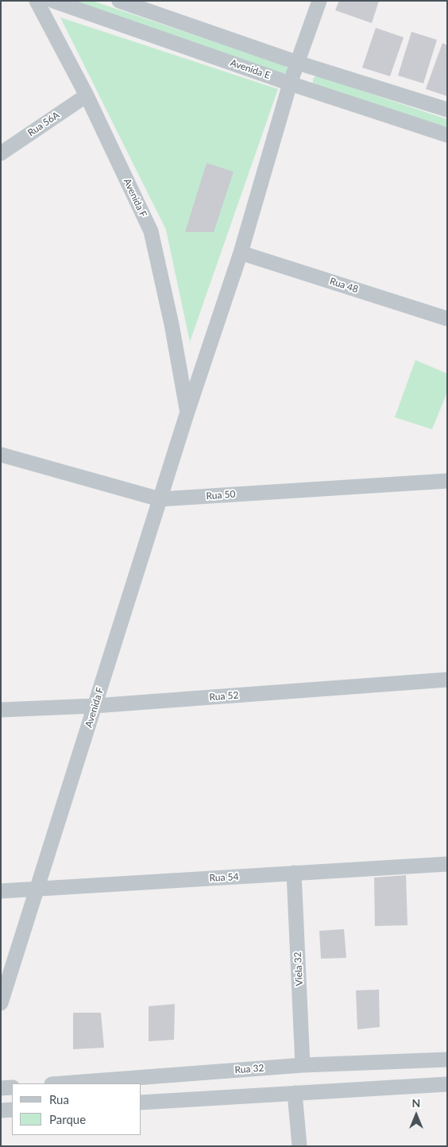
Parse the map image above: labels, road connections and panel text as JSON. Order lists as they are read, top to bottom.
{
  "streets": {
    "street": [
      "Avenida E",
      "Rua 56A",
      "Avenida F",
      "Rua 48",
      "Rua 50",
      "Rua 52",
      "Rua 54",
      "Viela 32",
      "Rua 32"
    ]
  },
  "crossings": [
    ["Avenida E", "Avenida F"],
    ["Rua 56A", "Avenida F"],
    ["Avenida F", "Rua 48"],
    ["Avenida F", "Rua 50"],
    ["Avenida F", "Rua 52"],
    ["Avenida F", "Rua 54"],
    ["Rua 54", "Viela 32"],
    ["Viela 32", "Rua 32"]
  ],
  "legend": ["Rua", "Parque"],
  "north": "top"
}
